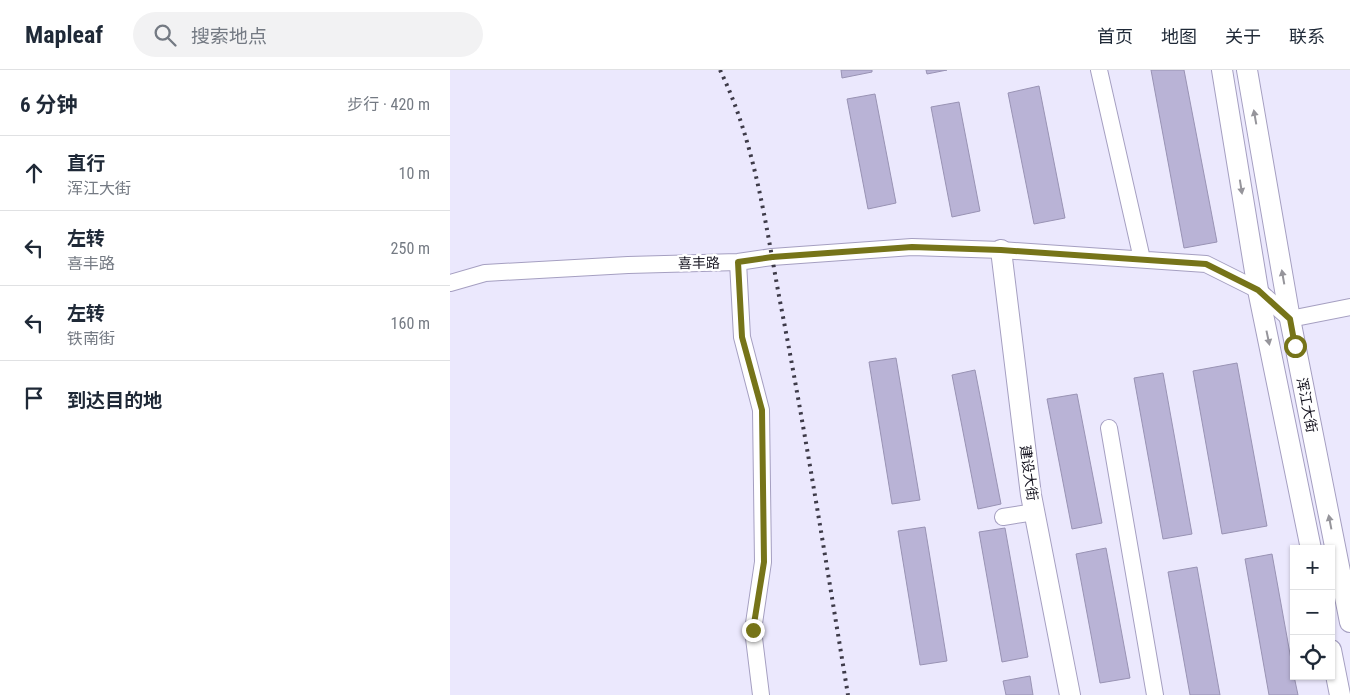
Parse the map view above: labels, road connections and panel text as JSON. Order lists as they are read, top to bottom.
{
  "streets": {
    "main road": ["浑江大街", "建设大街"],
    "street": ["喜丰路"]
  },
  "crossings": [
    ["喜丰路", "浑江大街"],
    ["喜丰路", "建设大街"]
  ],
  "page": {
    "header": "Mapleaf",
    "search": "搜索地点",
    "nav": [
      "首页",
      "地图",
      "关于",
      "联系"
    ],
    "heading": ["6 分钟", "步行 · 420 m"],
    "list": [
      ["直行", "浑江大街", "10 m"],
      ["左转", "喜丰路", "250 m"],
      ["左转", "铁南街", "160 m"],
      "到达目的地"
    ],
    "map_buttons": ["+", "−"]
  }
}
